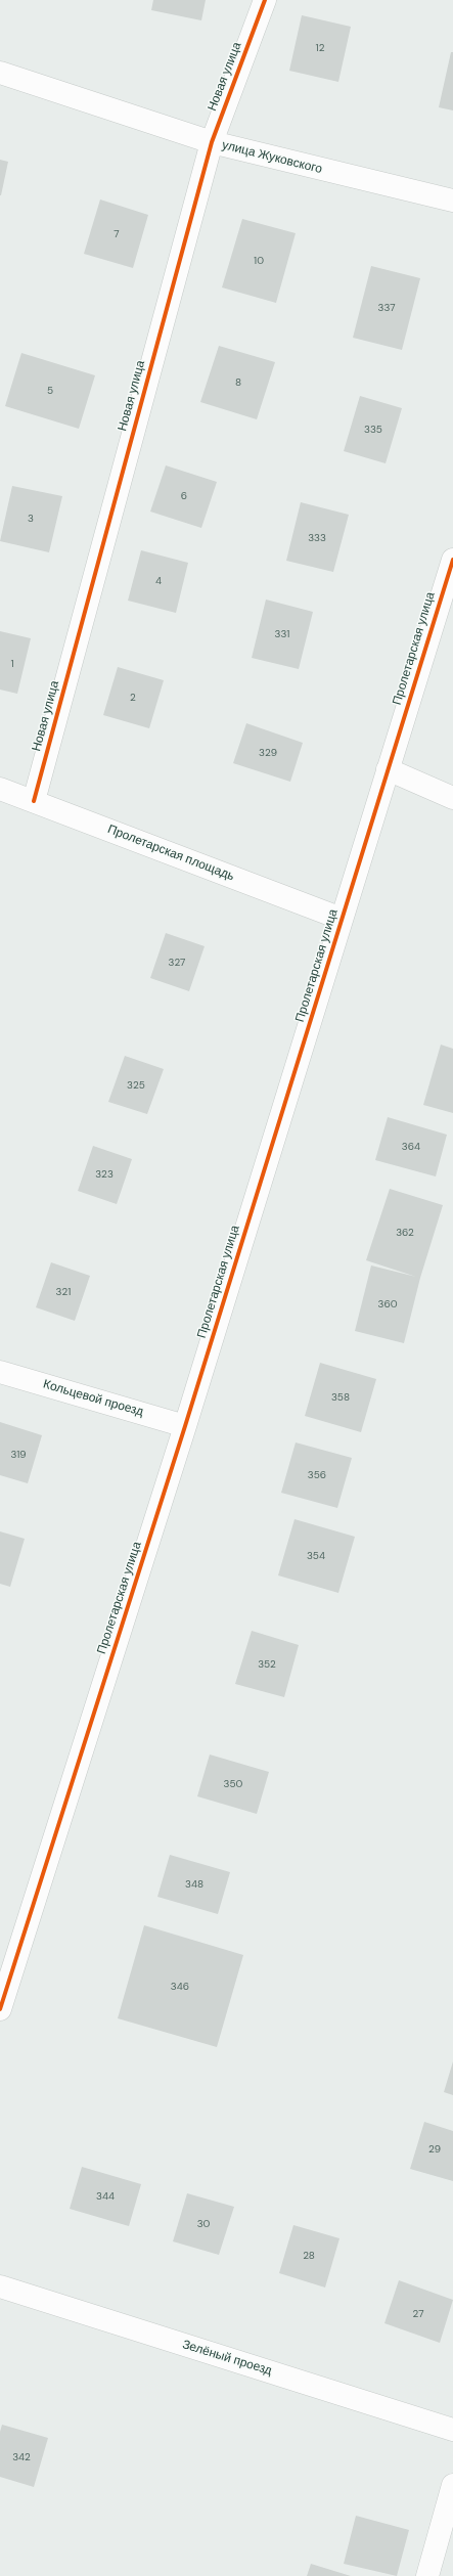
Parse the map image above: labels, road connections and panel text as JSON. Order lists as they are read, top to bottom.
{
  "streets": {
    "street": [
      "Новая улица",
      "улица Жуковского",
      "Пролетарская улица",
      "Пролетарская площадь",
      "Кольцевой проезд",
      "Зелёный проезд"
    ]
  },
  "crossings": [
    ["Новая улица", "улица Жуковского"],
    ["Новая улица", "Пролетарская площадь"],
    ["Пролетарская улица", "Пролетарская площадь"],
    ["Пролетарская улица", "Кольцевой проезд"]
  ],
  "house_numbers": [
    "12",
    "7",
    "10",
    "337",
    "8",
    "5",
    "335",
    "6",
    "3",
    "333",
    "4",
    "331",
    "1",
    "2",
    "329",
    "327",
    "325",
    "364",
    "323",
    "362",
    "321",
    "360",
    "358",
    "319",
    "356",
    "354",
    "352",
    "350",
    "348",
    "346",
    "29",
    "344",
    "30",
    "28",
    "27",
    "342"
  ]
}
